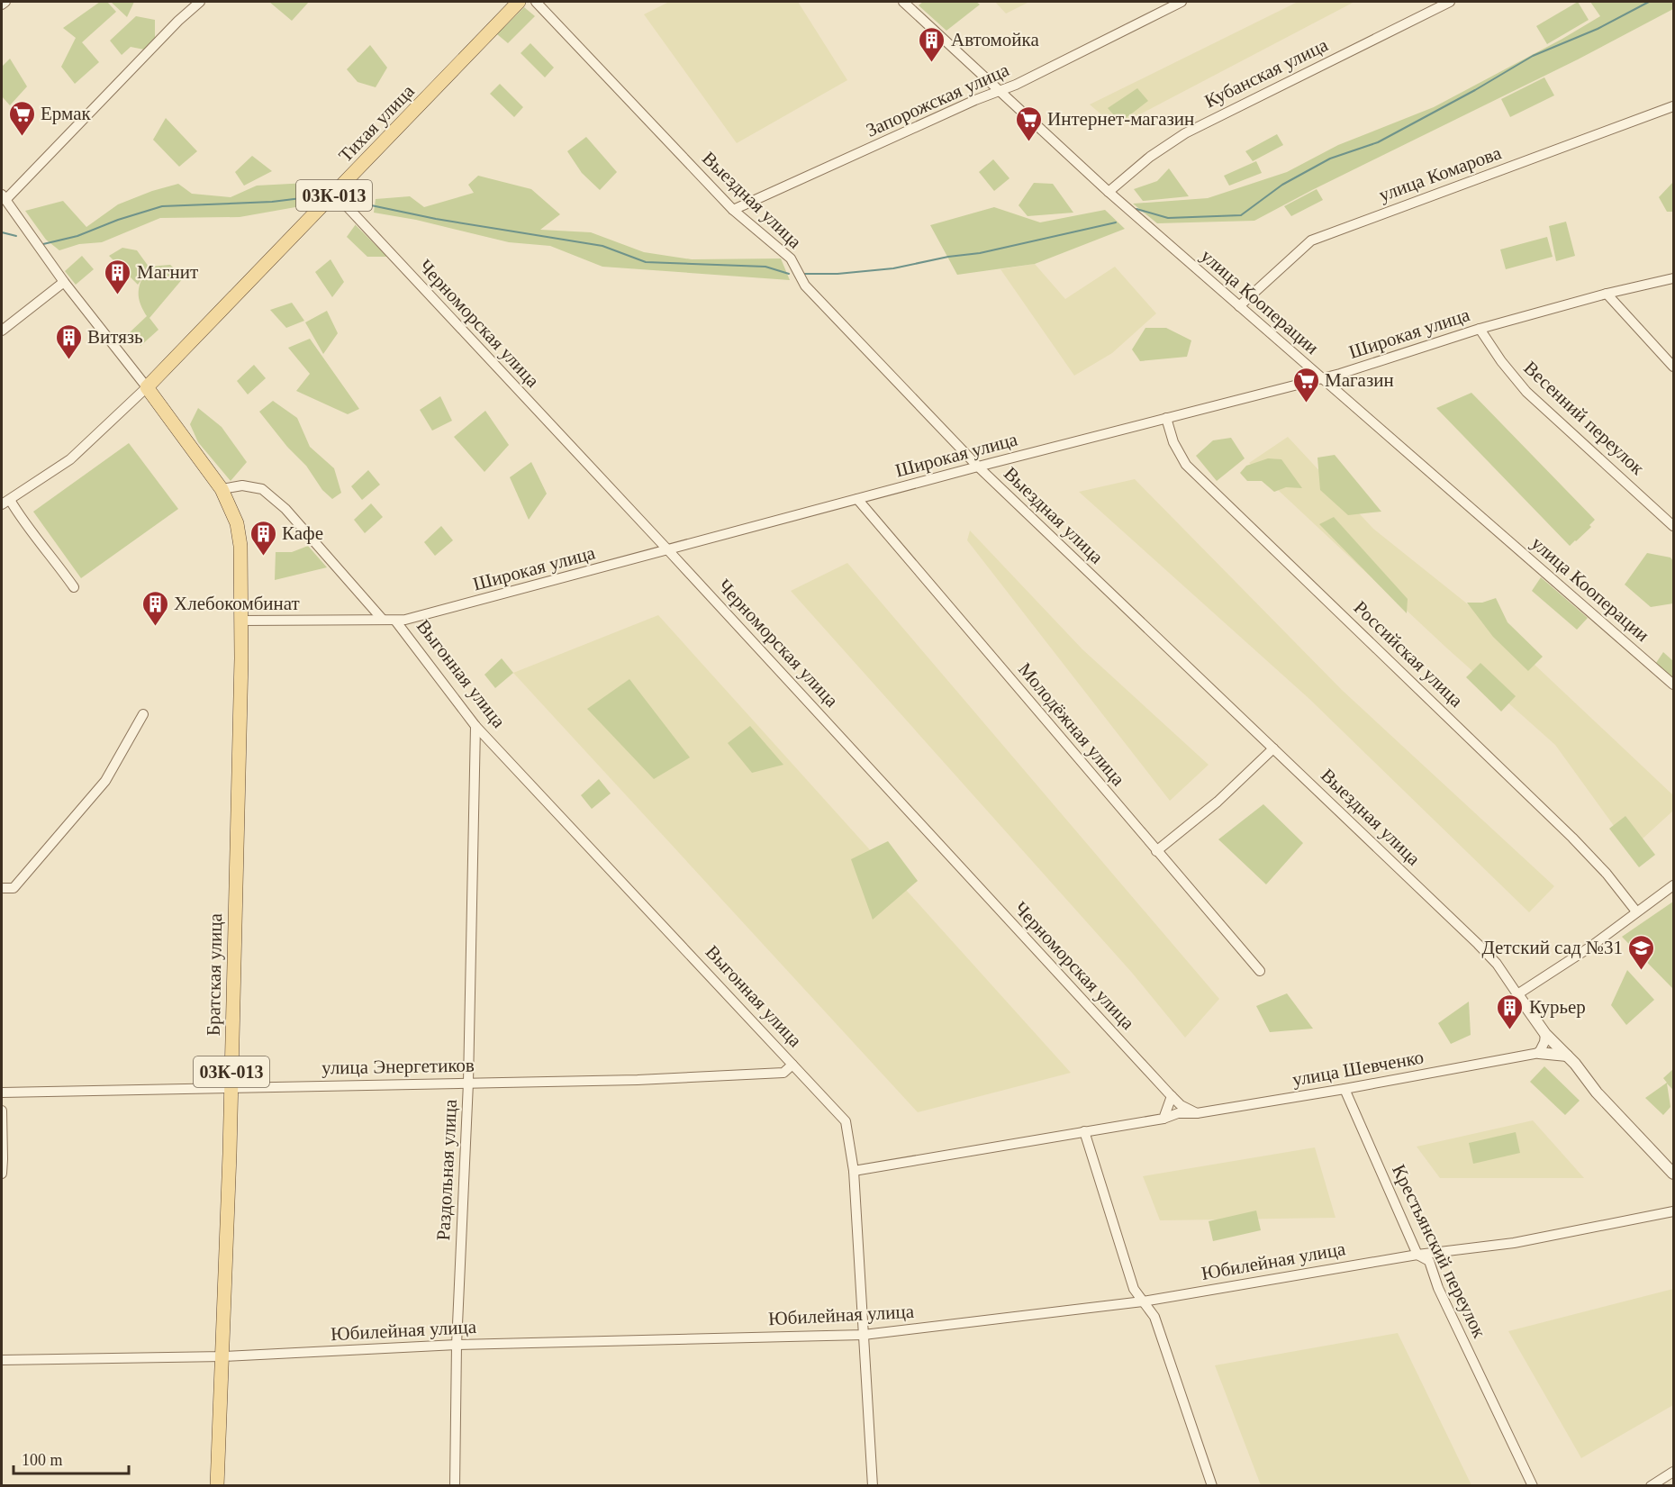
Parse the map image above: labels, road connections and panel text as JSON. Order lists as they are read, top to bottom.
{
  "streets": {
    "main road": ["Тихая улица", "03К-013", "Братская улица"],
    "street": [
      "Кубанская улица",
      "Запорожская улица",
      "улица Комарова",
      "Выездная улица",
      "улица Кооперации",
      "Черноморская улица",
      "Широкая улица",
      "Весенний переулок",
      "Российская улица",
      "Выгонная улица",
      "Молодёжная улица",
      "улица Энергетиков",
      "улица Шевченко",
      "Раздольная улица",
      "Крестьянский переулок",
      "Юбилейная улица"
    ]
  },
  "crossings": [
    ["Кубанская улица", "улица Кооперации"],
    ["Запорожская улица", "Выездная улица"],
    ["Запорожская улица", "улица Кооперации"],
    ["Тихая улица", "03К-013"],
    ["Тихая улица", "Черноморская улица"],
    ["улица Комарова", "улица Кооперации"],
    ["03К-013", "Широкая улица"],
    ["03К-013", "Братская улица"],
    ["Выездная улица", "Широкая улица"],
    ["улица Кооперации", "Широкая улица"],
    ["Черноморская улица", "Широкая улица"],
    ["Черноморская улица", "улица Шевченко"],
    ["Широкая улица", "Весенний переулок"],
    ["Широкая улица", "Российская улица"],
    ["Широкая улица", "Выгонная улица"],
    ["Широкая улица", "Молодёжная улица"],
    ["Широкая улица", "Братская улица"],
    ["Выгонная улица", "улица Энергетиков"],
    ["Выгонная улица", "улица Шевченко"],
    ["Выгонная улица", "Раздольная улица"],
    ["Выгонная улица", "Юбилейная улица"],
    ["Братская улица", "улица Энергетиков"],
    ["Братская улица", "Юбилейная улица"],
    ["улица Энергетиков", "Раздольная улица"],
    ["улица Шевченко", "Крестьянский переулок"],
    ["Раздольная улица", "Юбилейная улица"],
    ["Крестьянский переулок", "Юбилейная улица"]
  ],
  "places": {
    "building": [
      "Автомойка",
      "Магнит",
      "Витязь",
      "Кафе",
      "Хлебокомбинат",
      "Курьер"
    ],
    "supermarket": ["Ермак", "Интернет-магазин", "Магазин"],
    "school or university": ["Детский сад №31"]
  },
  "scale_bar": "100 m"
}
